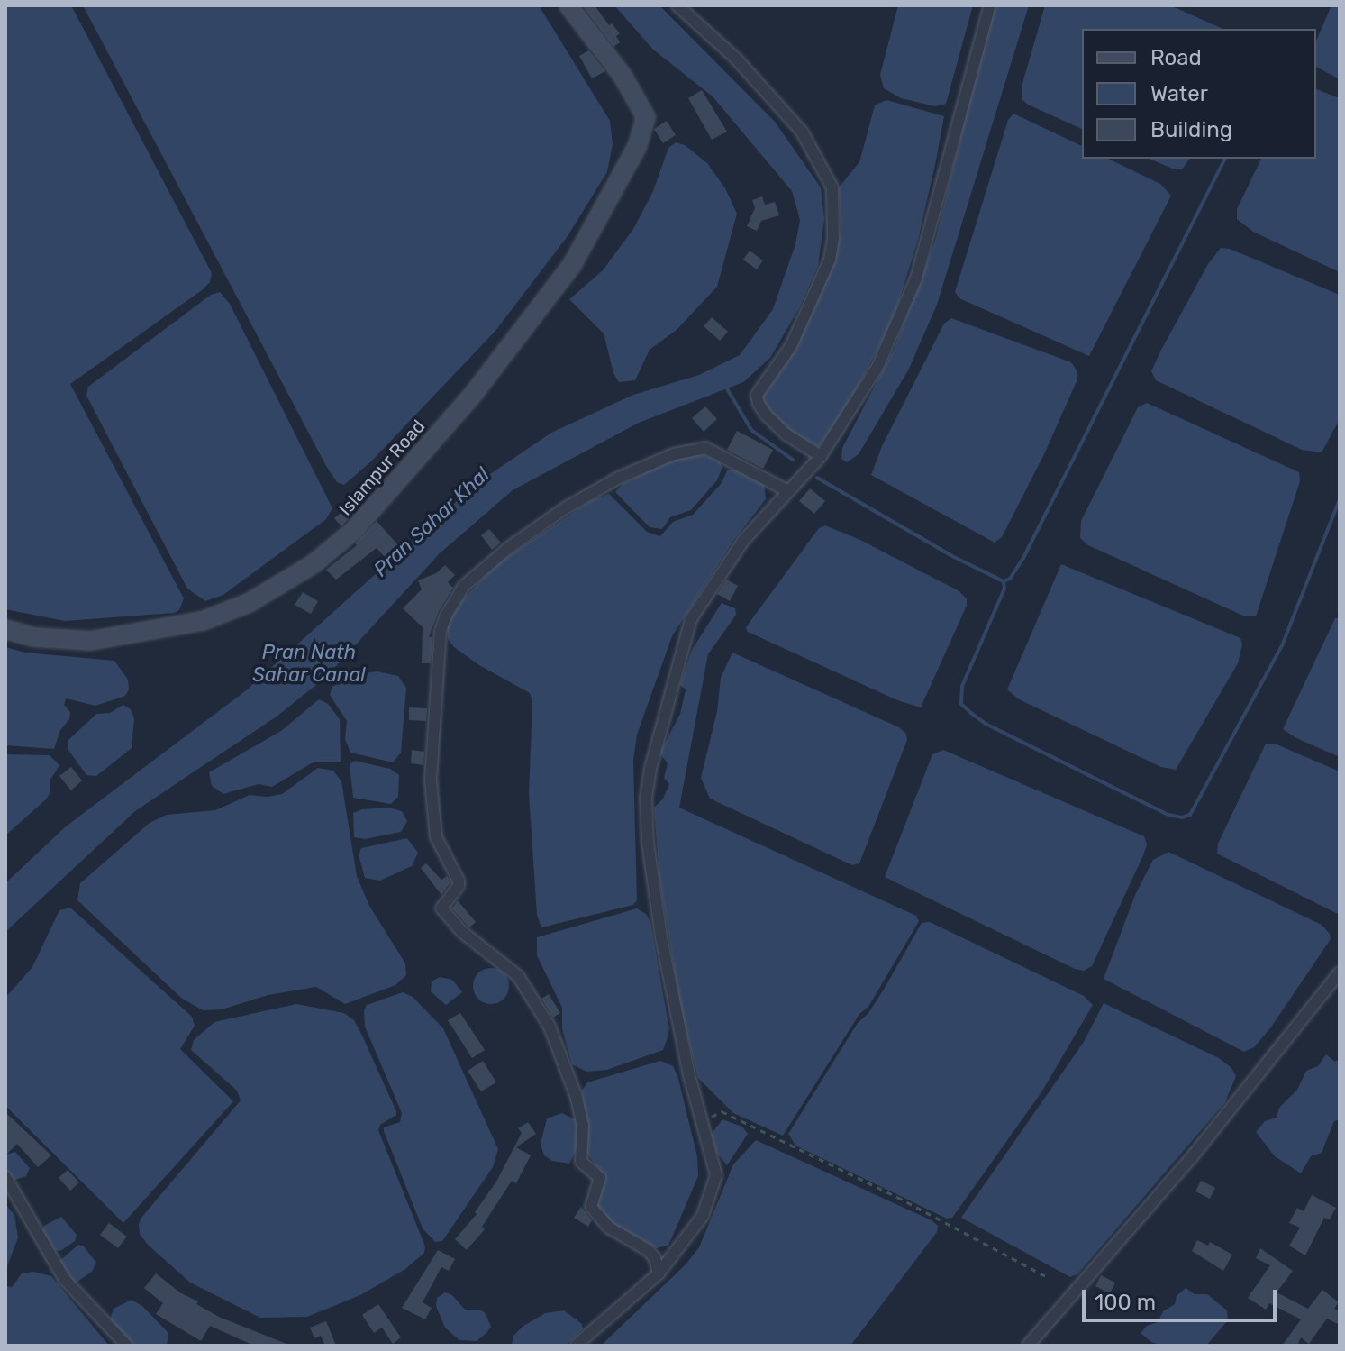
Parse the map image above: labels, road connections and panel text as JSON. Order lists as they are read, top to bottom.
{
  "streets": {
    "street": ["Islampur Road"]
  },
  "water": ["Pran Sahar Khal", "Pran Nath Sahar Canal"],
  "legend": ["Road", "Water", "Building"],
  "scale_bar": "100 m"
}
